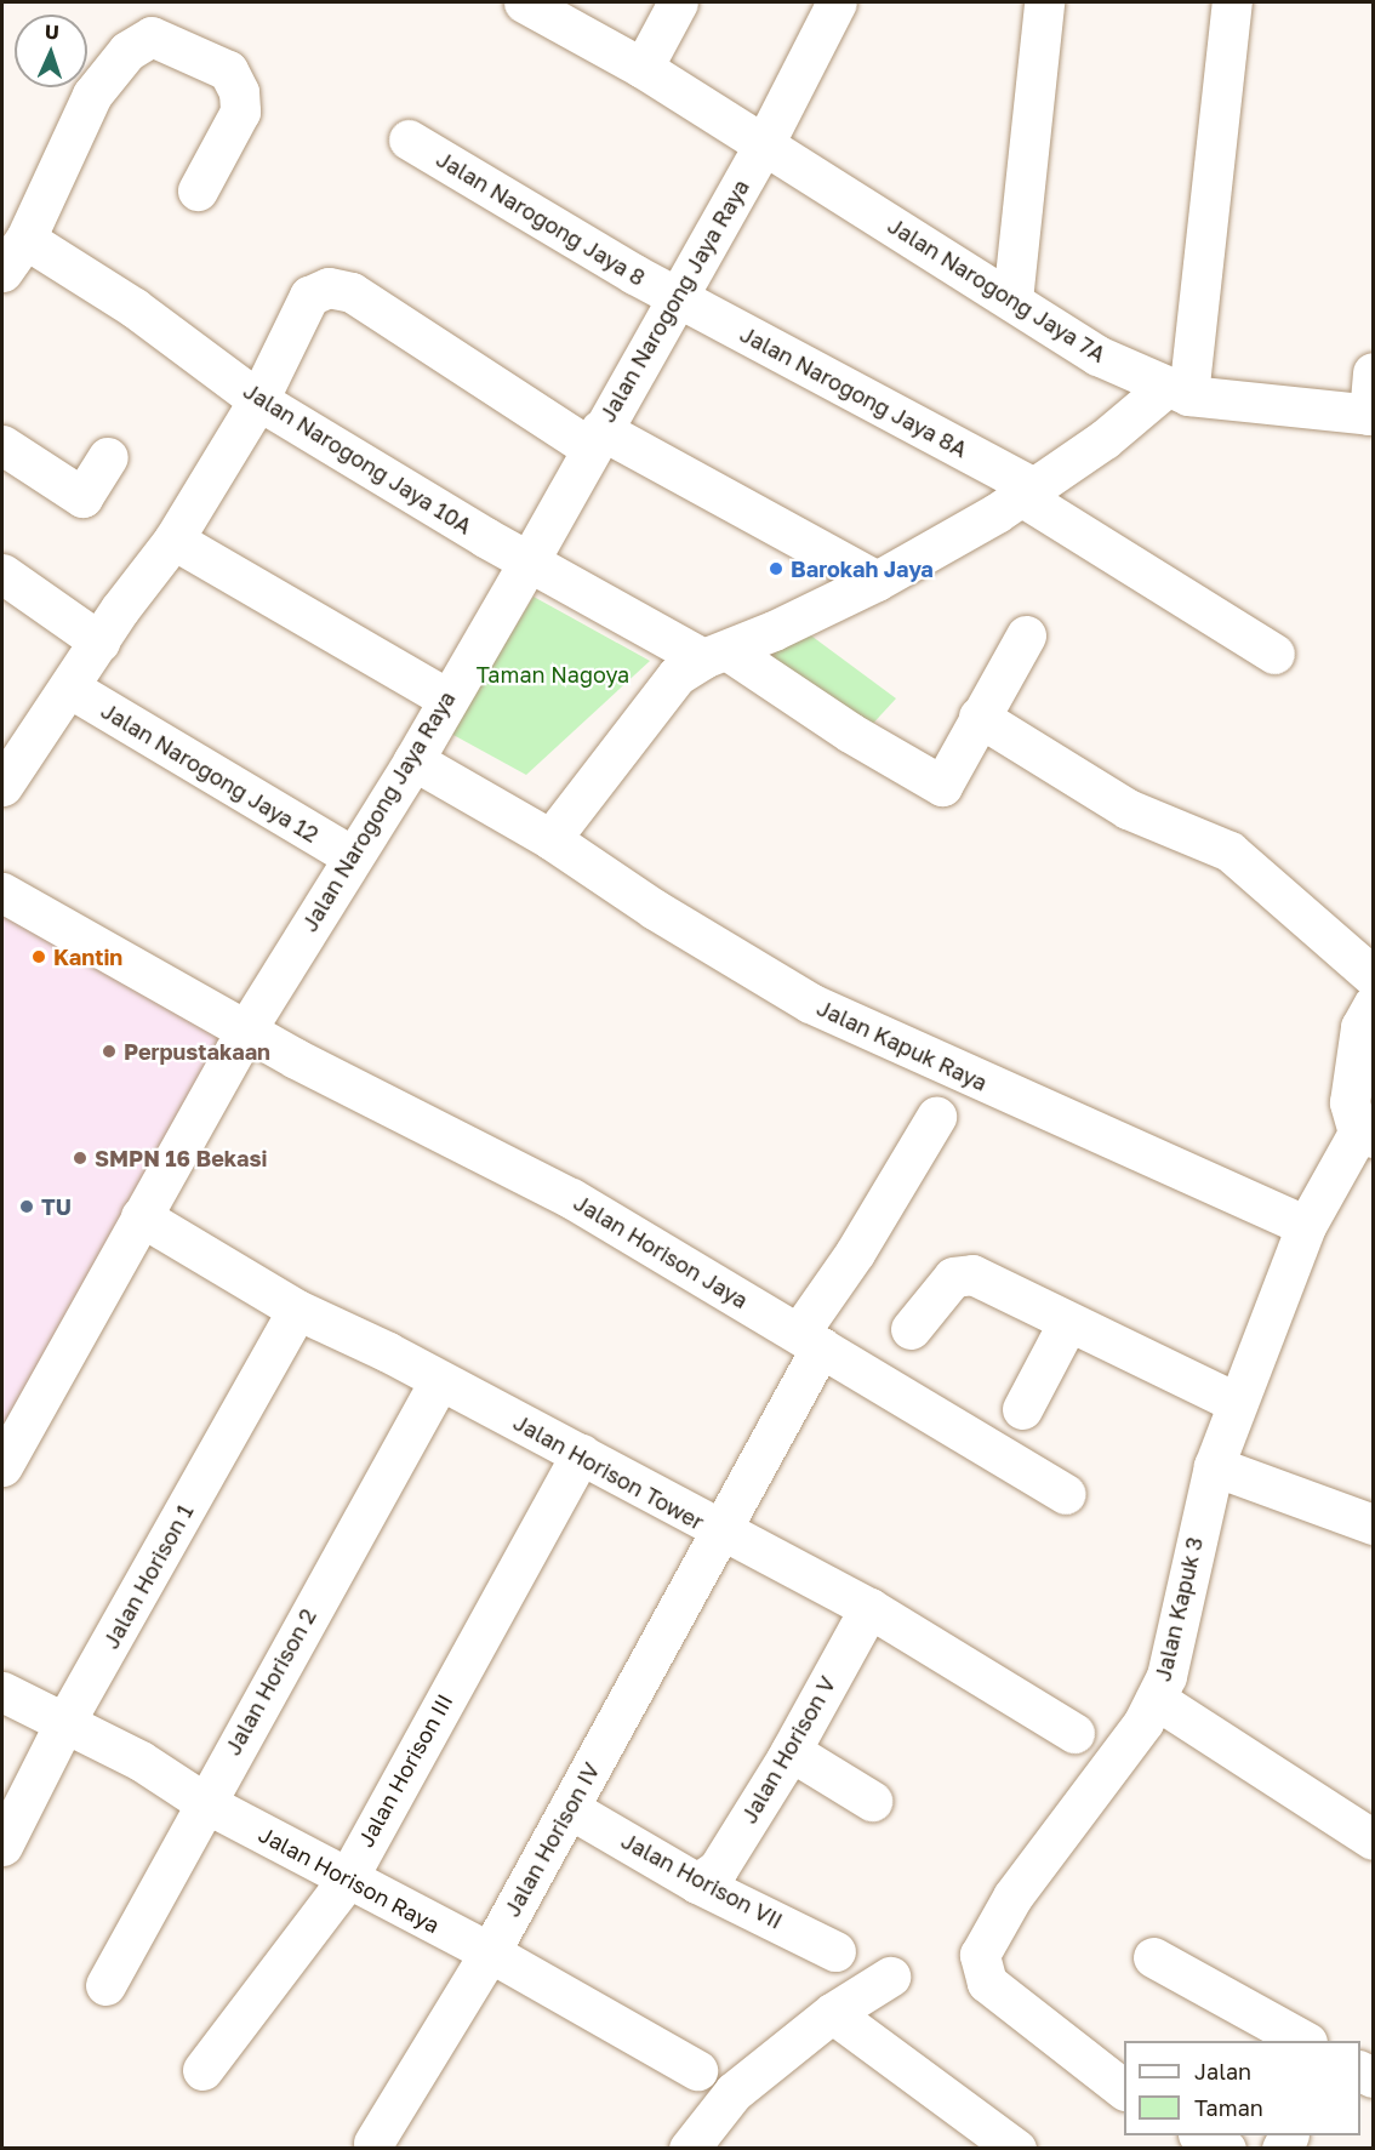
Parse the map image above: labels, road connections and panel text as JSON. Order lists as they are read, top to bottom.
{
  "streets": {
    "street": [
      "Jalan Narogong Jaya 8",
      "Jalan Narogong Jaya 7A",
      "Jalan Narogong Jaya Raya",
      "Jalan Narogong Jaya 8A",
      "Jalan Narogong Jaya 10A",
      "Jalan Narogong Jaya 12",
      "Jalan Kapuk Raya",
      "Jalan Horison Jaya",
      "Jalan Horison Tower",
      "Jalan Horison 1",
      "Jalan Kapuk 3",
      "Jalan Horison 2",
      "Jalan Horison V",
      "Jalan Horison III",
      "Jalan Horison IV",
      "Jalan Horison Raya",
      "Jalan Horison VII"
    ]
  },
  "crossings": [
    ["Jalan Narogong Jaya 8", "Jalan Narogong Jaya Raya"],
    ["Jalan Narogong Jaya 8", "Jalan Narogong Jaya 8A"],
    ["Jalan Narogong Jaya 7A", "Jalan Narogong Jaya Raya"],
    ["Jalan Narogong Jaya Raya", "Jalan Narogong Jaya 8A"],
    ["Jalan Narogong Jaya Raya", "Jalan Narogong Jaya 10A"],
    ["Jalan Narogong Jaya Raya", "Jalan Narogong Jaya 12"],
    ["Jalan Narogong Jaya Raya", "Jalan Kapuk Raya"],
    ["Jalan Narogong Jaya Raya", "Jalan Horison Jaya"],
    ["Jalan Narogong Jaya Raya", "Jalan Horison Tower"],
    ["Jalan Kapuk Raya", "Jalan Kapuk 3"],
    ["Jalan Horison Jaya", "Jalan Horison IV"],
    ["Jalan Horison Tower", "Jalan Horison 1"],
    ["Jalan Horison Tower", "Jalan Horison 2"],
    ["Jalan Horison Tower", "Jalan Horison V"],
    ["Jalan Horison Tower", "Jalan Horison III"],
    ["Jalan Horison Tower", "Jalan Horison IV"],
    ["Jalan Horison 1", "Jalan Horison Raya"],
    ["Jalan Horison 2", "Jalan Horison Raya"],
    ["Jalan Horison V", "Jalan Horison VII"],
    ["Jalan Horison III", "Jalan Horison Raya"],
    ["Jalan Horison IV", "Jalan Horison Raya"],
    ["Jalan Horison IV", "Jalan Horison VII"]
  ],
  "parks": ["Taman Nagoya"],
  "places": [
    "Barokah Jaya",
    "Kantin",
    "Perpustakaan",
    "SMPN 16 Bekasi",
    "TU"
  ],
  "legend": ["Jalan", "Taman"],
  "north": "top"
}
